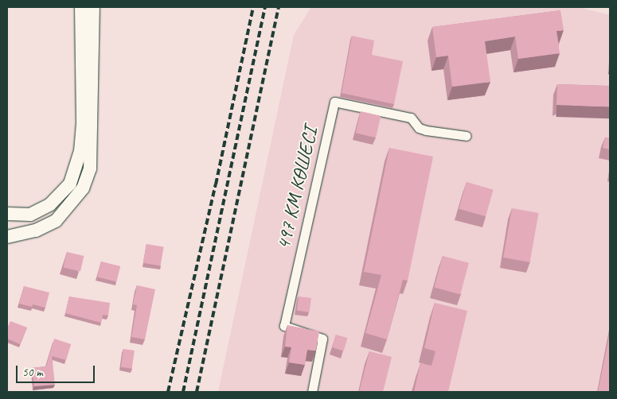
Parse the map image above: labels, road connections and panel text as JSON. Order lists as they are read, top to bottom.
{
  "streets": {
    "street": ["497 КМ КӨШЕСІ"]
  },
  "scale_bar": "50 m"
}
